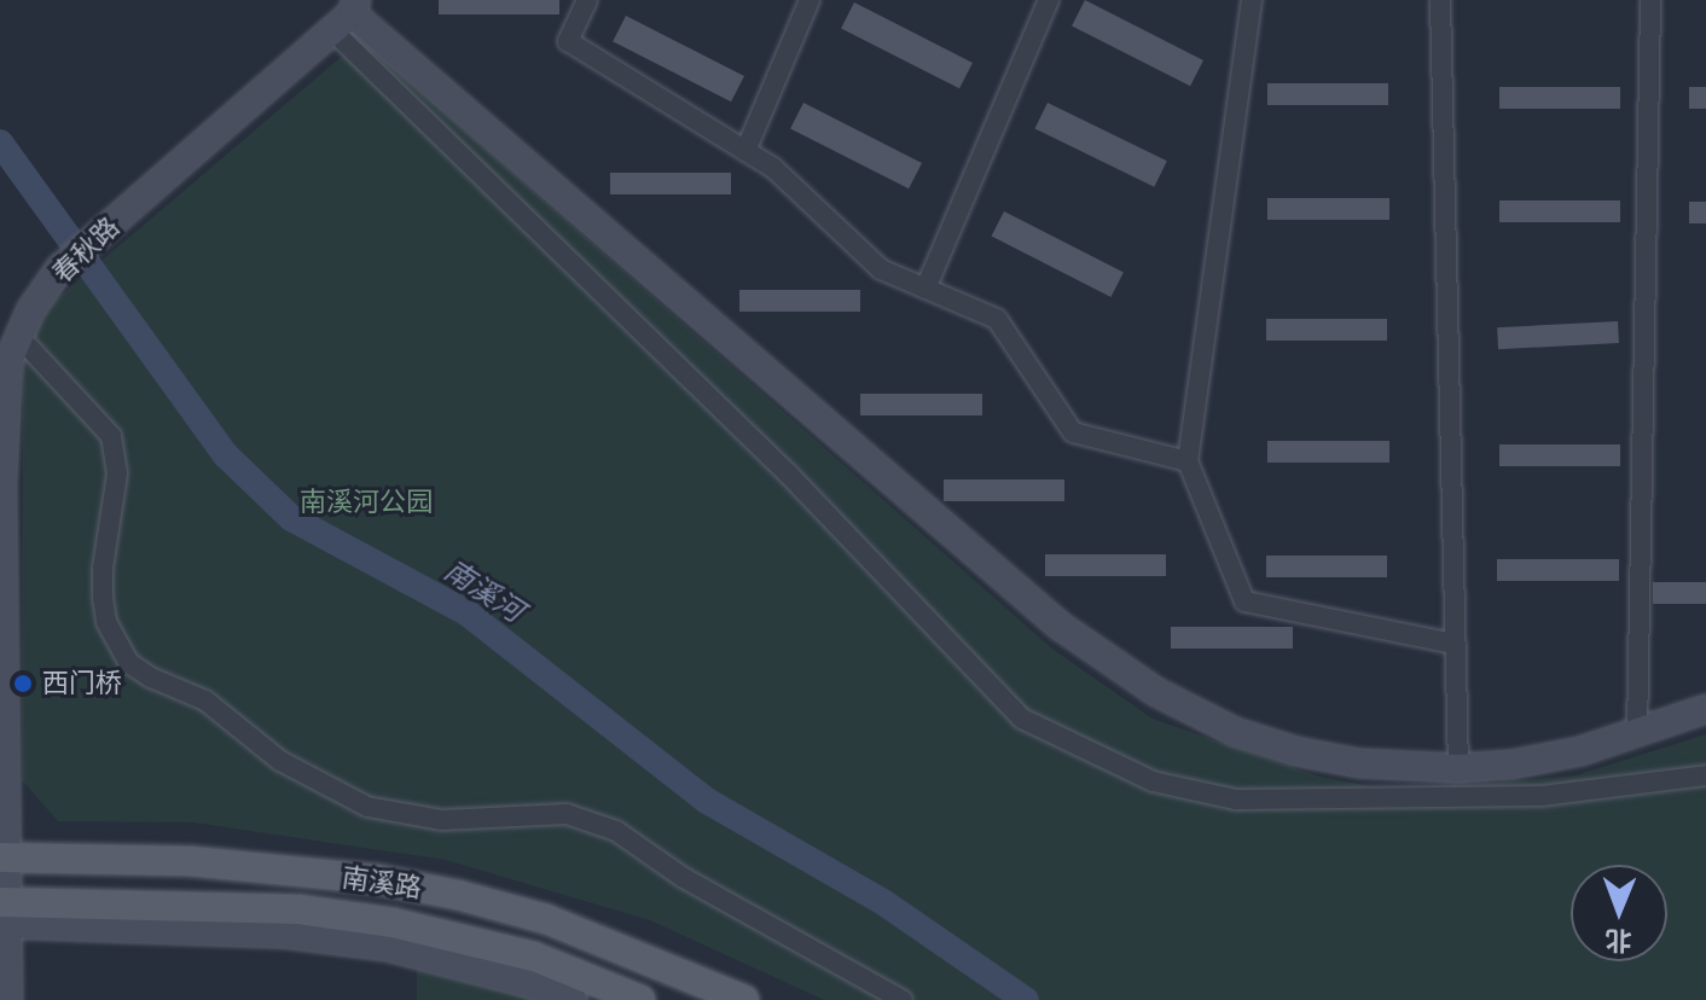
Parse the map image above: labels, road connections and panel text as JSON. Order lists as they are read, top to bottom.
{
  "streets": {
    "main road": ["南溪路"],
    "street": ["春秋路"]
  },
  "crossings": [
    ["春秋路", "南溪路"]
  ],
  "water": ["南溪河"],
  "parks": ["南溪河公园"],
  "places": ["西门桥"],
  "north": "bottom"
}
